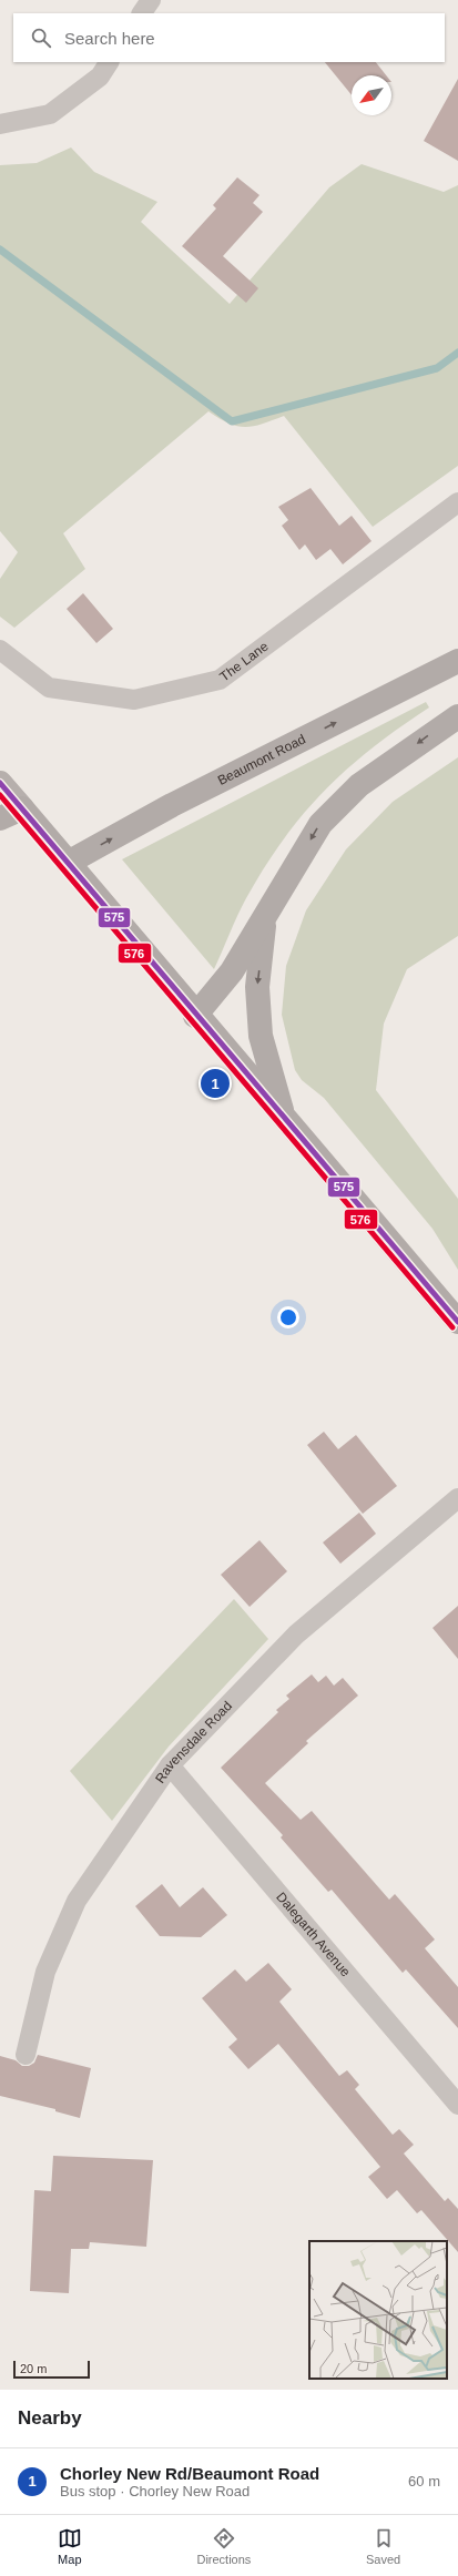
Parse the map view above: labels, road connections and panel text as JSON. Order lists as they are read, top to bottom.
{
  "streets": {
    "highway": ["Beaumont Road"],
    "street": ["The Lane", "Ravensdale Road", "Dalegarth Avenue"]
  },
  "crossings": [
    ["Ravensdale Road", "Dalegarth Avenue"]
  ],
  "lines": ["transit line 575", "transit line 576"],
  "scale_bar": "20 m",
  "north": "bottom left",
  "page": {
    "search": "Search here",
    "pins": "1",
    "scale": "20 m",
    "heading": "Nearby",
    "list": [
      {
        "mark": "1",
        "name": "Chorley New Rd/Beaumont Road",
        "note": "Bus stop · Chorley New Road",
        "value": "60 m"
      }
    ],
    "nav": ["Map", "Directions", "Saved"]
  }
}
